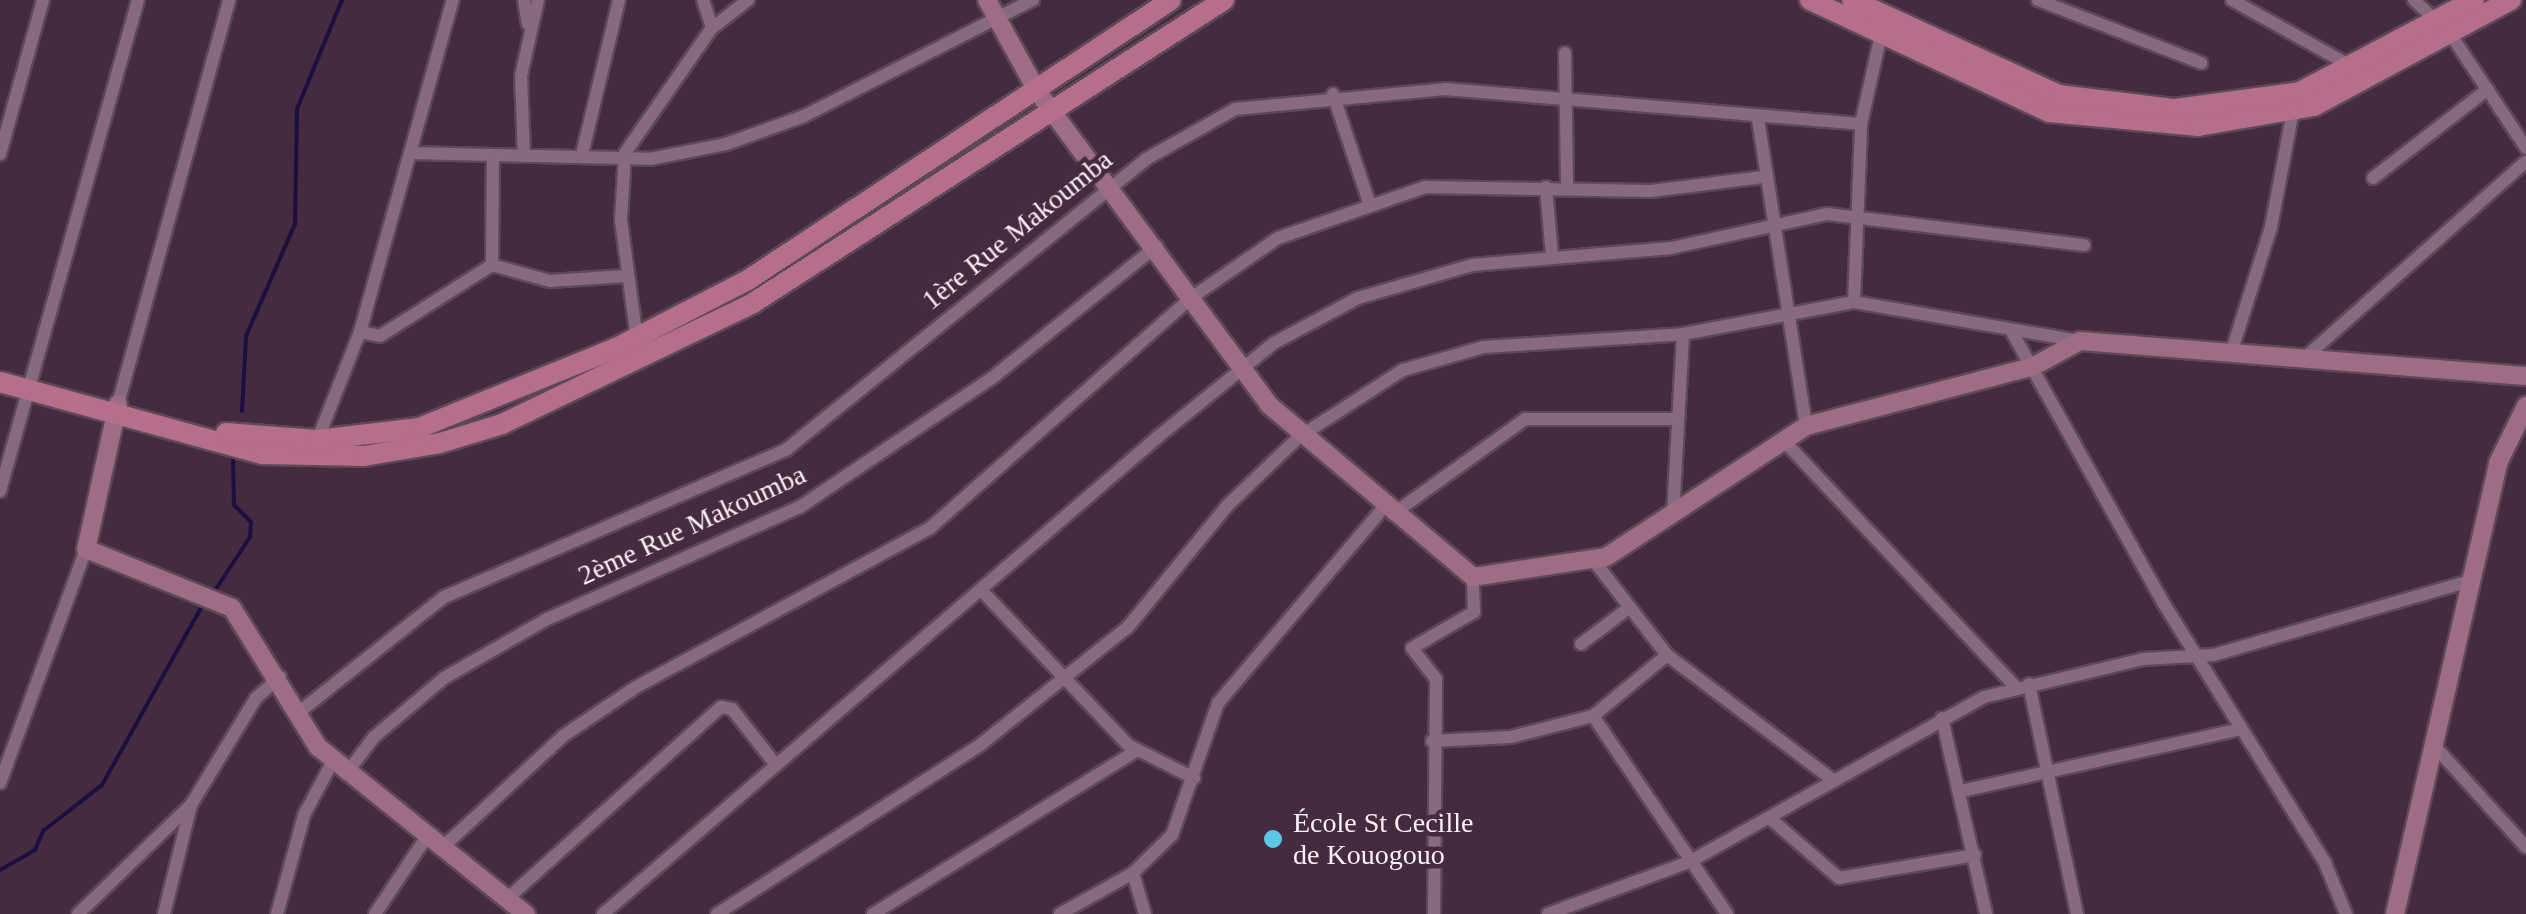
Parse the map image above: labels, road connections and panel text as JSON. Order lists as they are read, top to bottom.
{
  "streets": {
    "street": ["1ère Rue Makoumba", "2ème Rue Makoumba"]
  },
  "places": ["École St Cecille de Kouogouo"]
}
